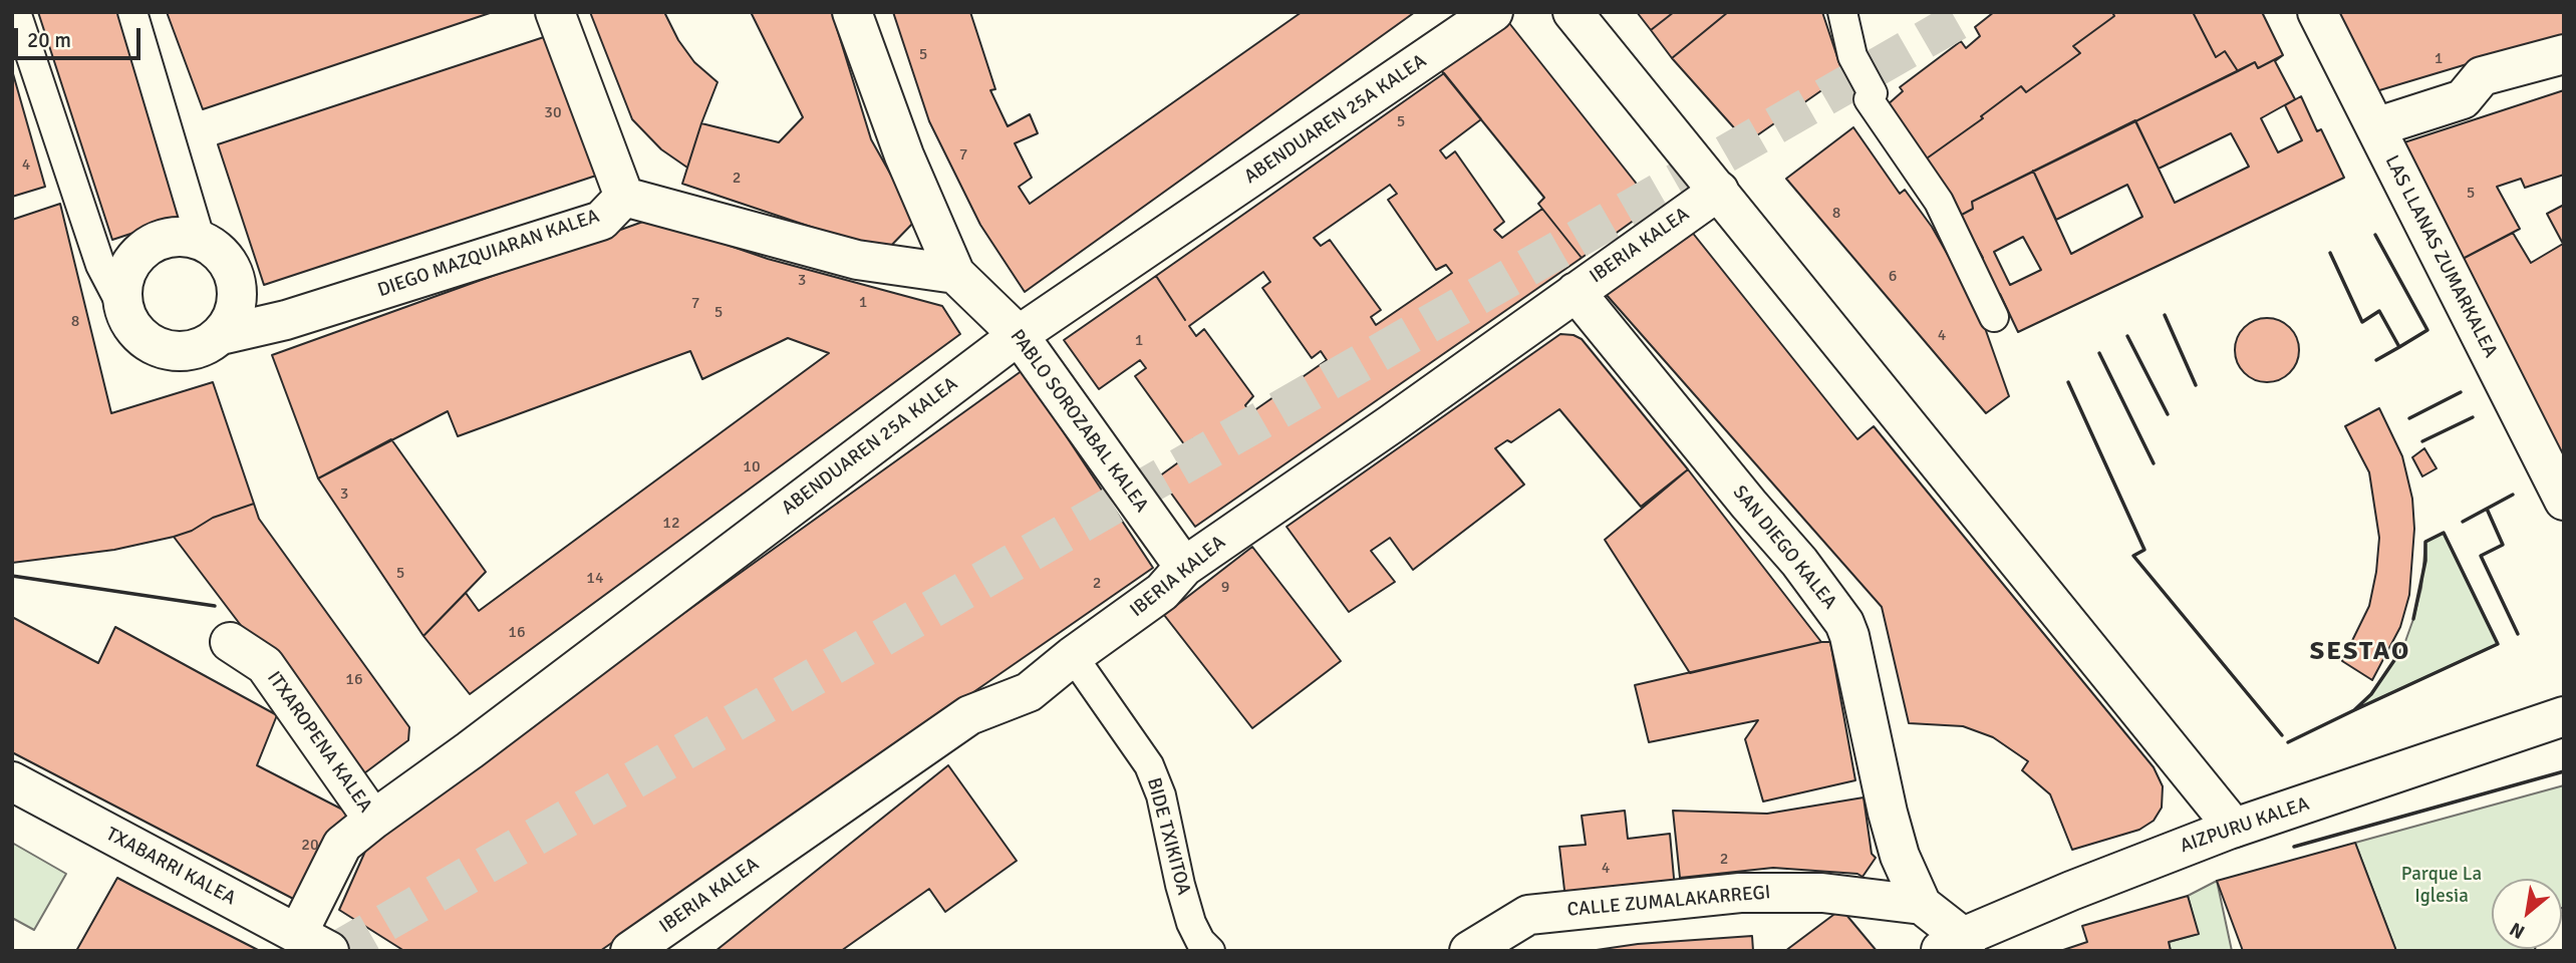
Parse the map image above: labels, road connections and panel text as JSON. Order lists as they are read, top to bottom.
{
  "streets": {
    "street": [
      "ABENDUAREN 25A KALEA",
      "IBERIA KALEA",
      "DIEGO MAZQUIARAN KALEA",
      "LAS LLANAS ZUMARKALEA",
      "PABLO SOROZABAL KALEA",
      "SAN DIEGO KALEA",
      "ITXAROPENA KALEA",
      "AIZPURU KALEA",
      "BIDE TXIKITOA",
      "TXABARRI KALEA",
      "CALLE ZUMALAKARREGI"
    ]
  },
  "crossings": [
    ["ABENDUAREN 25A KALEA", "PABLO SOROZABAL KALEA"],
    ["ABENDUAREN 25A KALEA", "ITXAROPENA KALEA"],
    ["ABENDUAREN 25A KALEA", "TXABARRI KALEA"],
    ["IBERIA KALEA", "PABLO SOROZABAL KALEA"],
    ["IBERIA KALEA", "SAN DIEGO KALEA"],
    ["IBERIA KALEA", "BIDE TXIKITOA"],
    ["SAN DIEGO KALEA", "AIZPURU KALEA"],
    ["SAN DIEGO KALEA", "CALLE ZUMALAKARREGI"]
  ],
  "districts": ["SESTAO"],
  "parks": ["Parque La Iglesia"],
  "house_numbers": [
    "5",
    "1",
    "30",
    "5",
    "7",
    "4",
    "2",
    "5",
    "8",
    "6",
    "3",
    "1",
    "7",
    "5",
    "8",
    "4",
    "1",
    "10",
    "3",
    "12",
    "5",
    "14",
    "2",
    "9",
    "16",
    "16",
    "20",
    "2",
    "4"
  ],
  "scale_bar": "20 m",
  "north": "bottom left"
}
